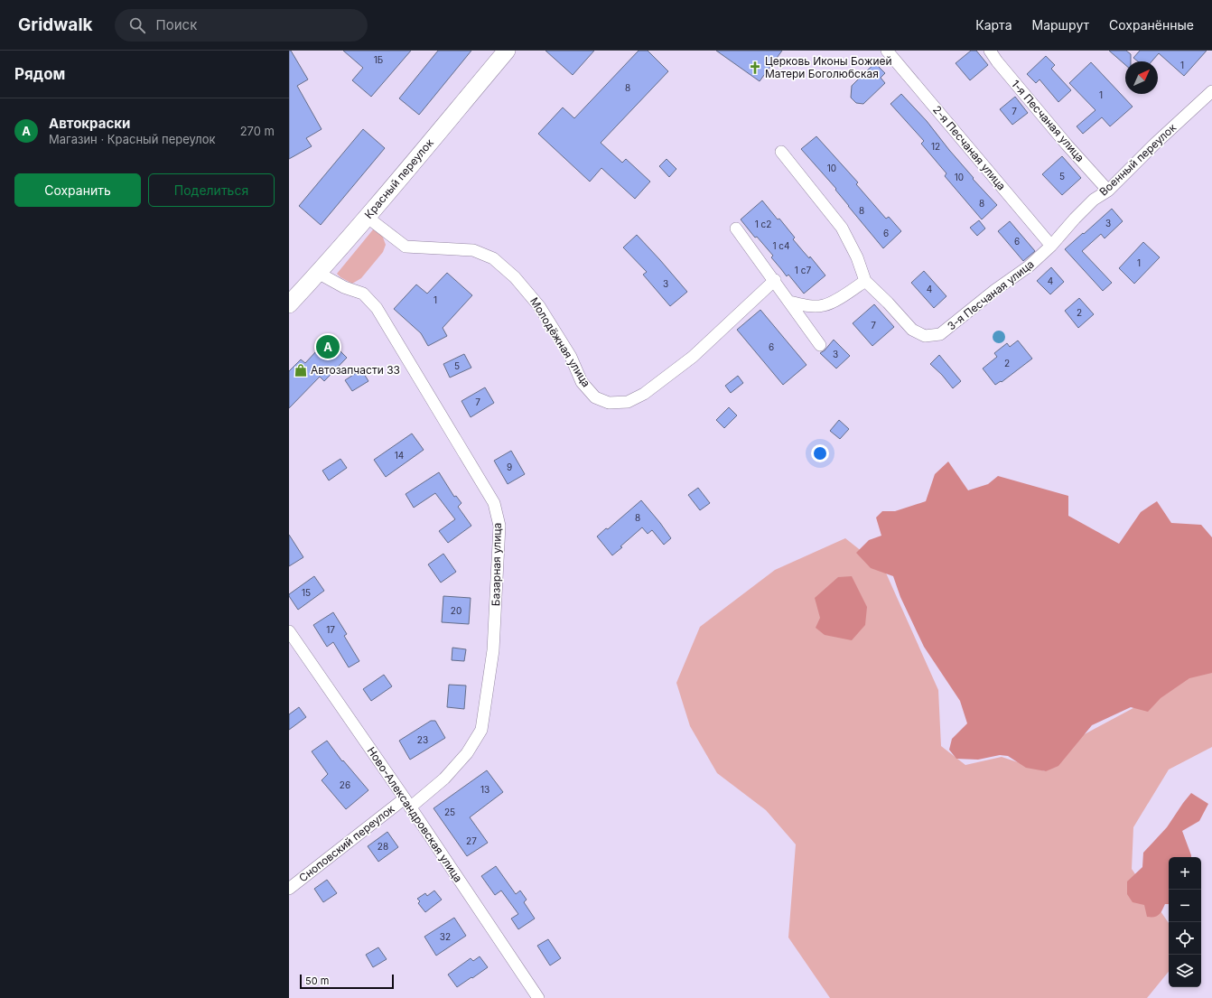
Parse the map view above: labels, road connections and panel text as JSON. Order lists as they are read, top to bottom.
{
  "streets": {
    "main road": ["Красный переулок"],
    "street": [
      "1-я Песчаная улица",
      "2-я Песчаная улица",
      "Военный переулок",
      "3-я Песчаная улица",
      "Молодёжная улица",
      "Базарная улица",
      "Ново-Александровская улица",
      "Сноповский переулок"
    ]
  },
  "crossings": [
    ["1-я Песчаная улица", "Военный переулок"],
    ["2-я Песчаная улица", "Военный переулок"],
    ["2-я Песчаная улица", "3-я Песчаная улица"],
    ["Военный переулок", "3-я Песчаная улица"],
    ["Красный переулок", "Молодёжная улица"],
    ["Красный переулок", "Базарная улица"],
    ["Базарная улица", "Ново-Александровская улица"],
    ["Базарная улица", "Сноповский переулок"],
    ["Ново-Александровская улица", "Сноповский переулок"]
  ],
  "places": {
    "church": ["Церковь Иконы Божией Матери Боголюбская"],
    "shop": ["Автозапчасти 33"]
  },
  "house_numbers": [
    "1Б",
    "1",
    "8",
    "1",
    "7",
    "12",
    "10",
    "5",
    "10",
    "8",
    "8",
    "3",
    "1 с2",
    "6",
    "6",
    "1 с4",
    "1",
    "1 с7",
    "4",
    "3",
    "4",
    "1",
    "2",
    "7",
    "6",
    "3",
    "2",
    "5",
    "7",
    "14",
    "9",
    "8",
    "15",
    "20",
    "17",
    "23",
    "26",
    "13",
    "25",
    "27",
    "28",
    "32"
  ],
  "scale_bar": "50 m",
  "north": "top right",
  "page": {
    "header": "Gridwalk",
    "search": "Поиск",
    "nav": ["Карта", "Маршрут", "Сохранённые"],
    "heading": "Рядом",
    "list": [
      {
        "mark": "A",
        "name": "Автокраски",
        "note": "Магазин · Красный переулок",
        "value": "270 m"
      }
    ],
    "buttons": ["Сохранить", "Поделиться"],
    "pins": "A",
    "map_buttons": ["+", "−"],
    "scale": "50 m"
  }
}
